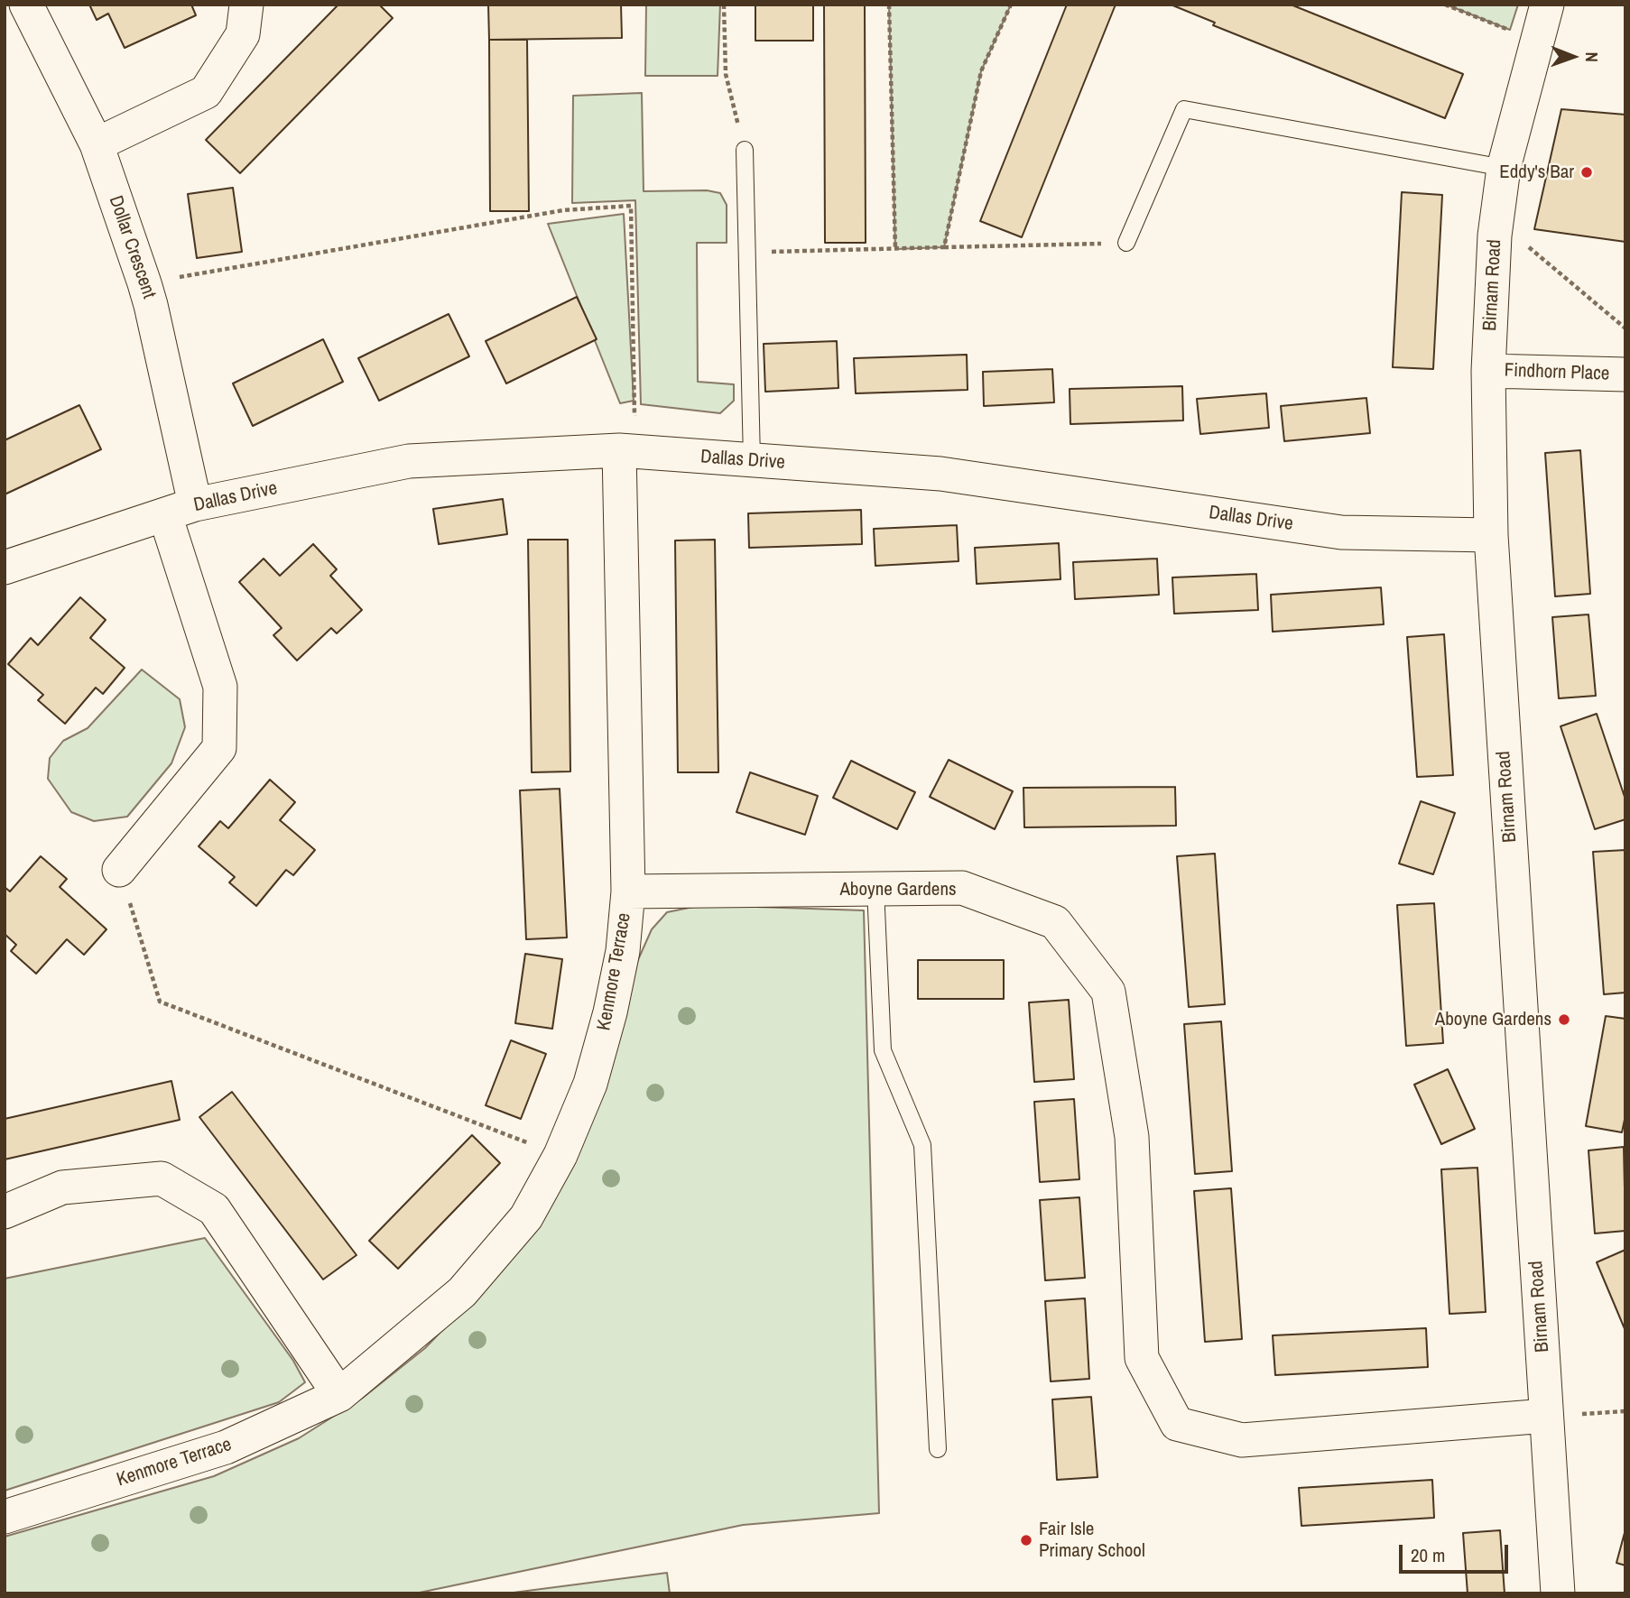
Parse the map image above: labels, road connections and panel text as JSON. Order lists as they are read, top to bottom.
{
  "streets": {
    "street": [
      "Dollar Crescent",
      "Birnam Road",
      "Findhorn Place",
      "Dallas Drive",
      "Aboyne Gardens",
      "Kenmore Terrace"
    ]
  },
  "crossings": [
    ["Dollar Crescent", "Dallas Drive"],
    ["Birnam Road", "Findhorn Place"],
    ["Birnam Road", "Dallas Drive"],
    ["Birnam Road", "Aboyne Gardens"],
    ["Dallas Drive", "Kenmore Terrace"],
    ["Aboyne Gardens", "Kenmore Terrace"]
  ],
  "places": ["Eddy's Bar", "Aboyne Gardens", "Fair Isle Primary School"],
  "scale_bar": "20 m",
  "north": "right"
}
